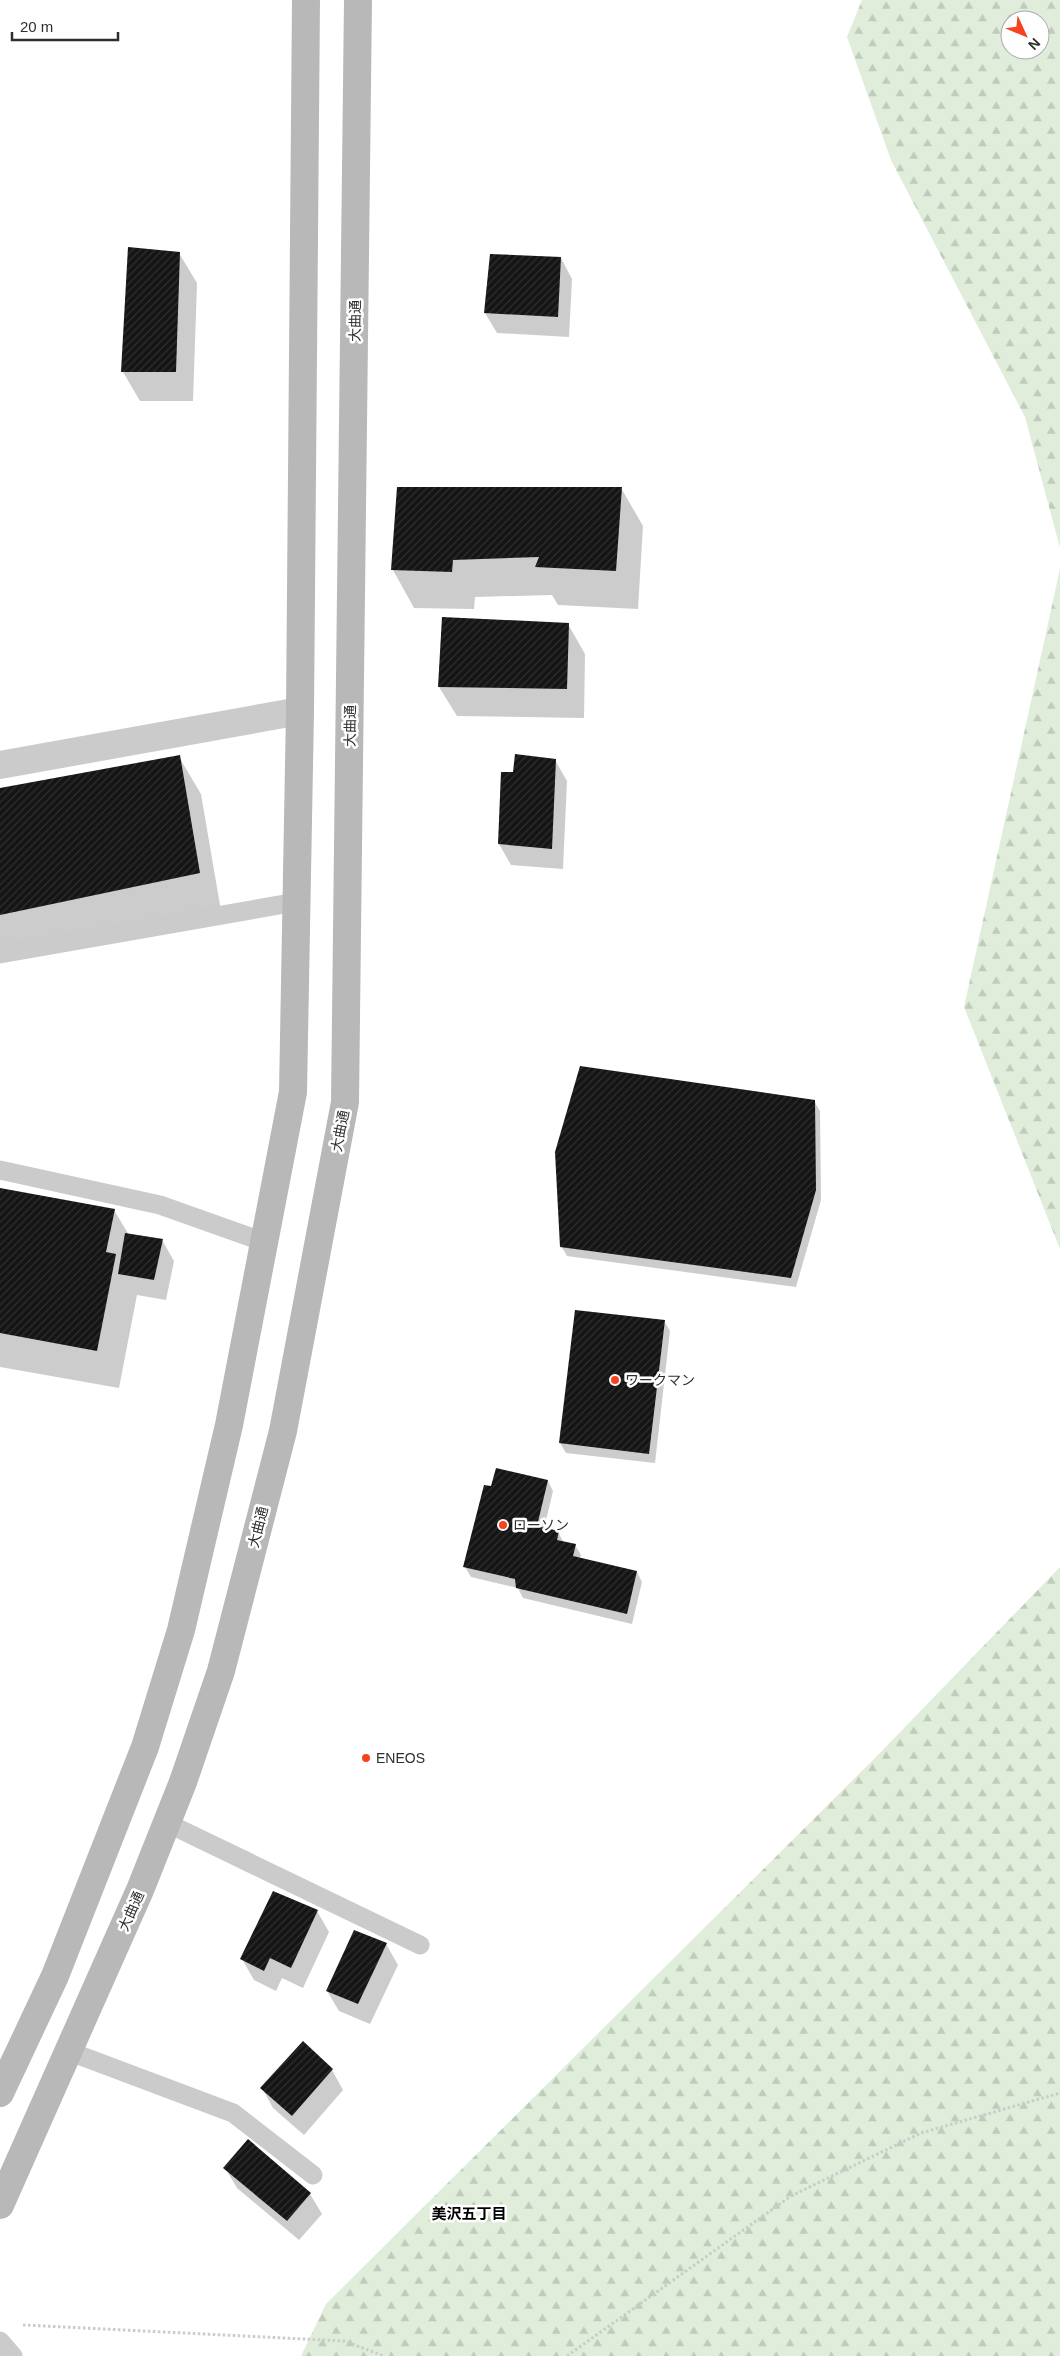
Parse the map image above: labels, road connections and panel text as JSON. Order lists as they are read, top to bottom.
{
  "streets": {
    "main road": ["大曲通"]
  },
  "districts": ["美沢五丁目"],
  "places": ["ワークマン", "ローソン", "ENEOS"],
  "scale_bar": "20 m",
  "north": "bottom right"
}
